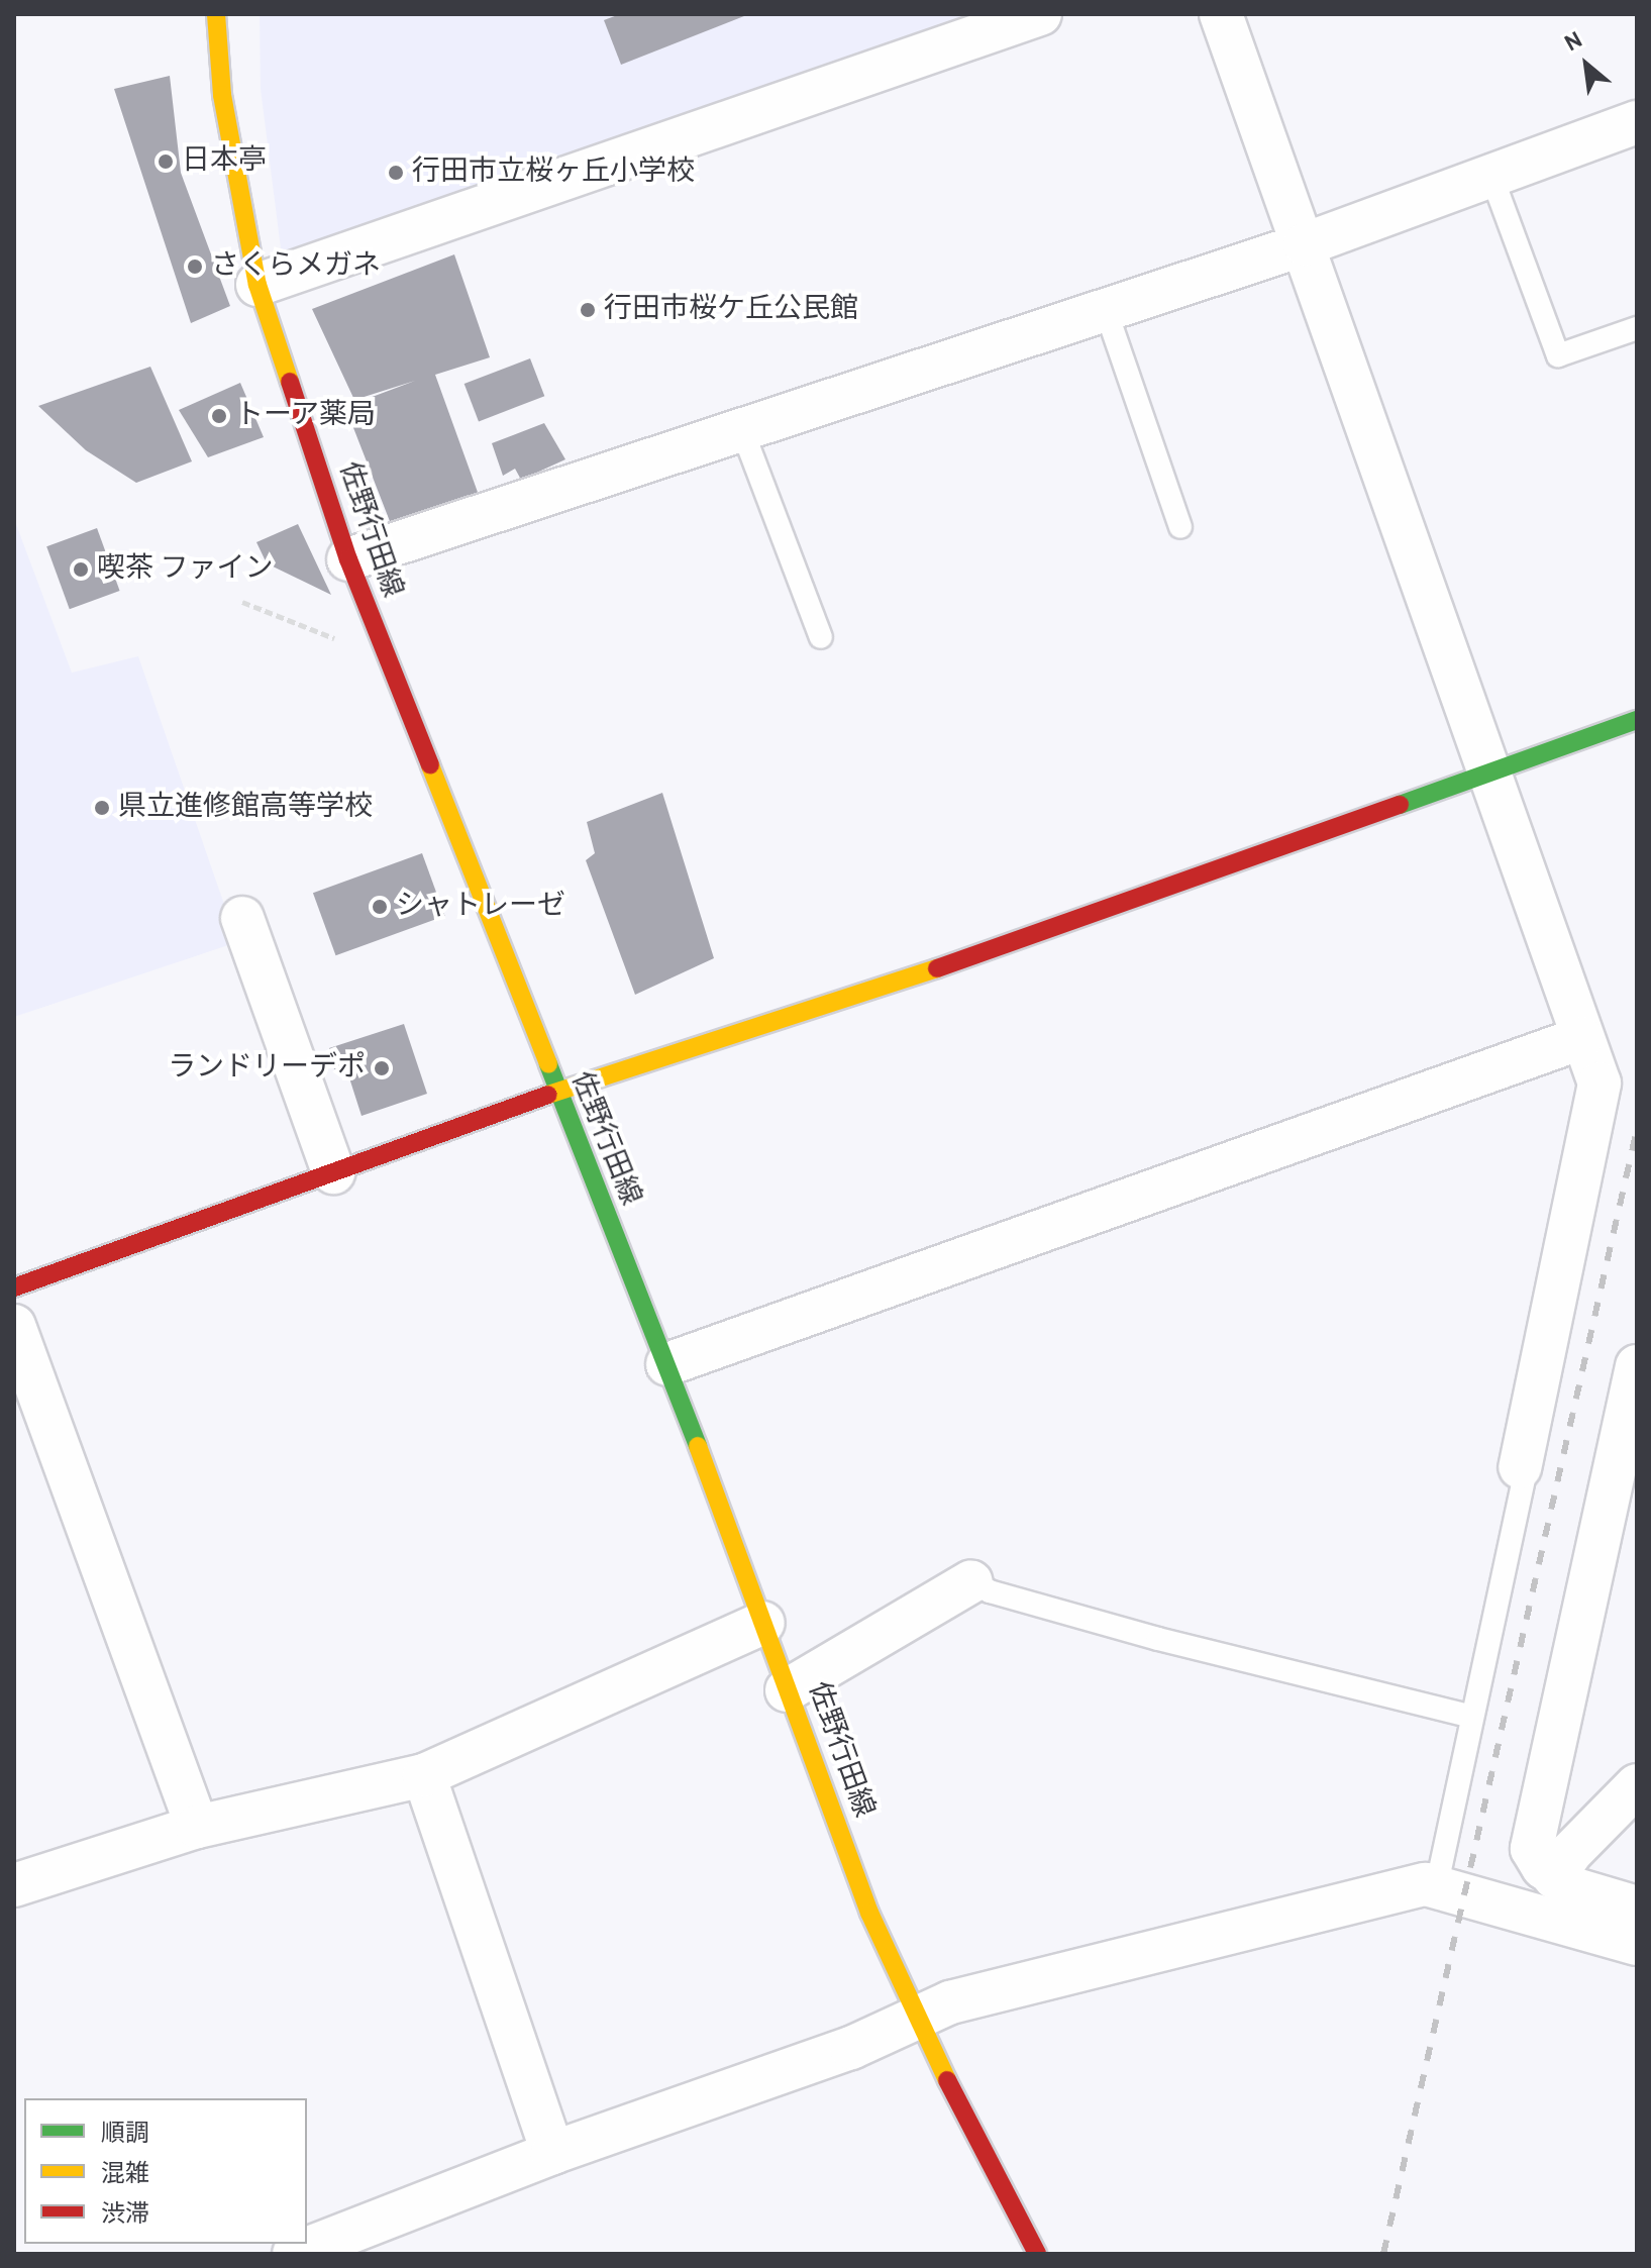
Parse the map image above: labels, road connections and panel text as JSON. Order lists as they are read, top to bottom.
{
  "streets": {
    "main road": ["佐野行田線"]
  },
  "places": [
    "日本亭",
    "行田市立桜ヶ丘小学校",
    "さくらメガネ",
    "行田市桜ケ丘公民館",
    "トーア薬局",
    "喫茶 ファイン",
    "県立進修館高等学校",
    "シャトレーゼ",
    "ランドリーデポ"
  ],
  "legend": ["順調", "混雑", "渋滞"],
  "north": "top left"
}
